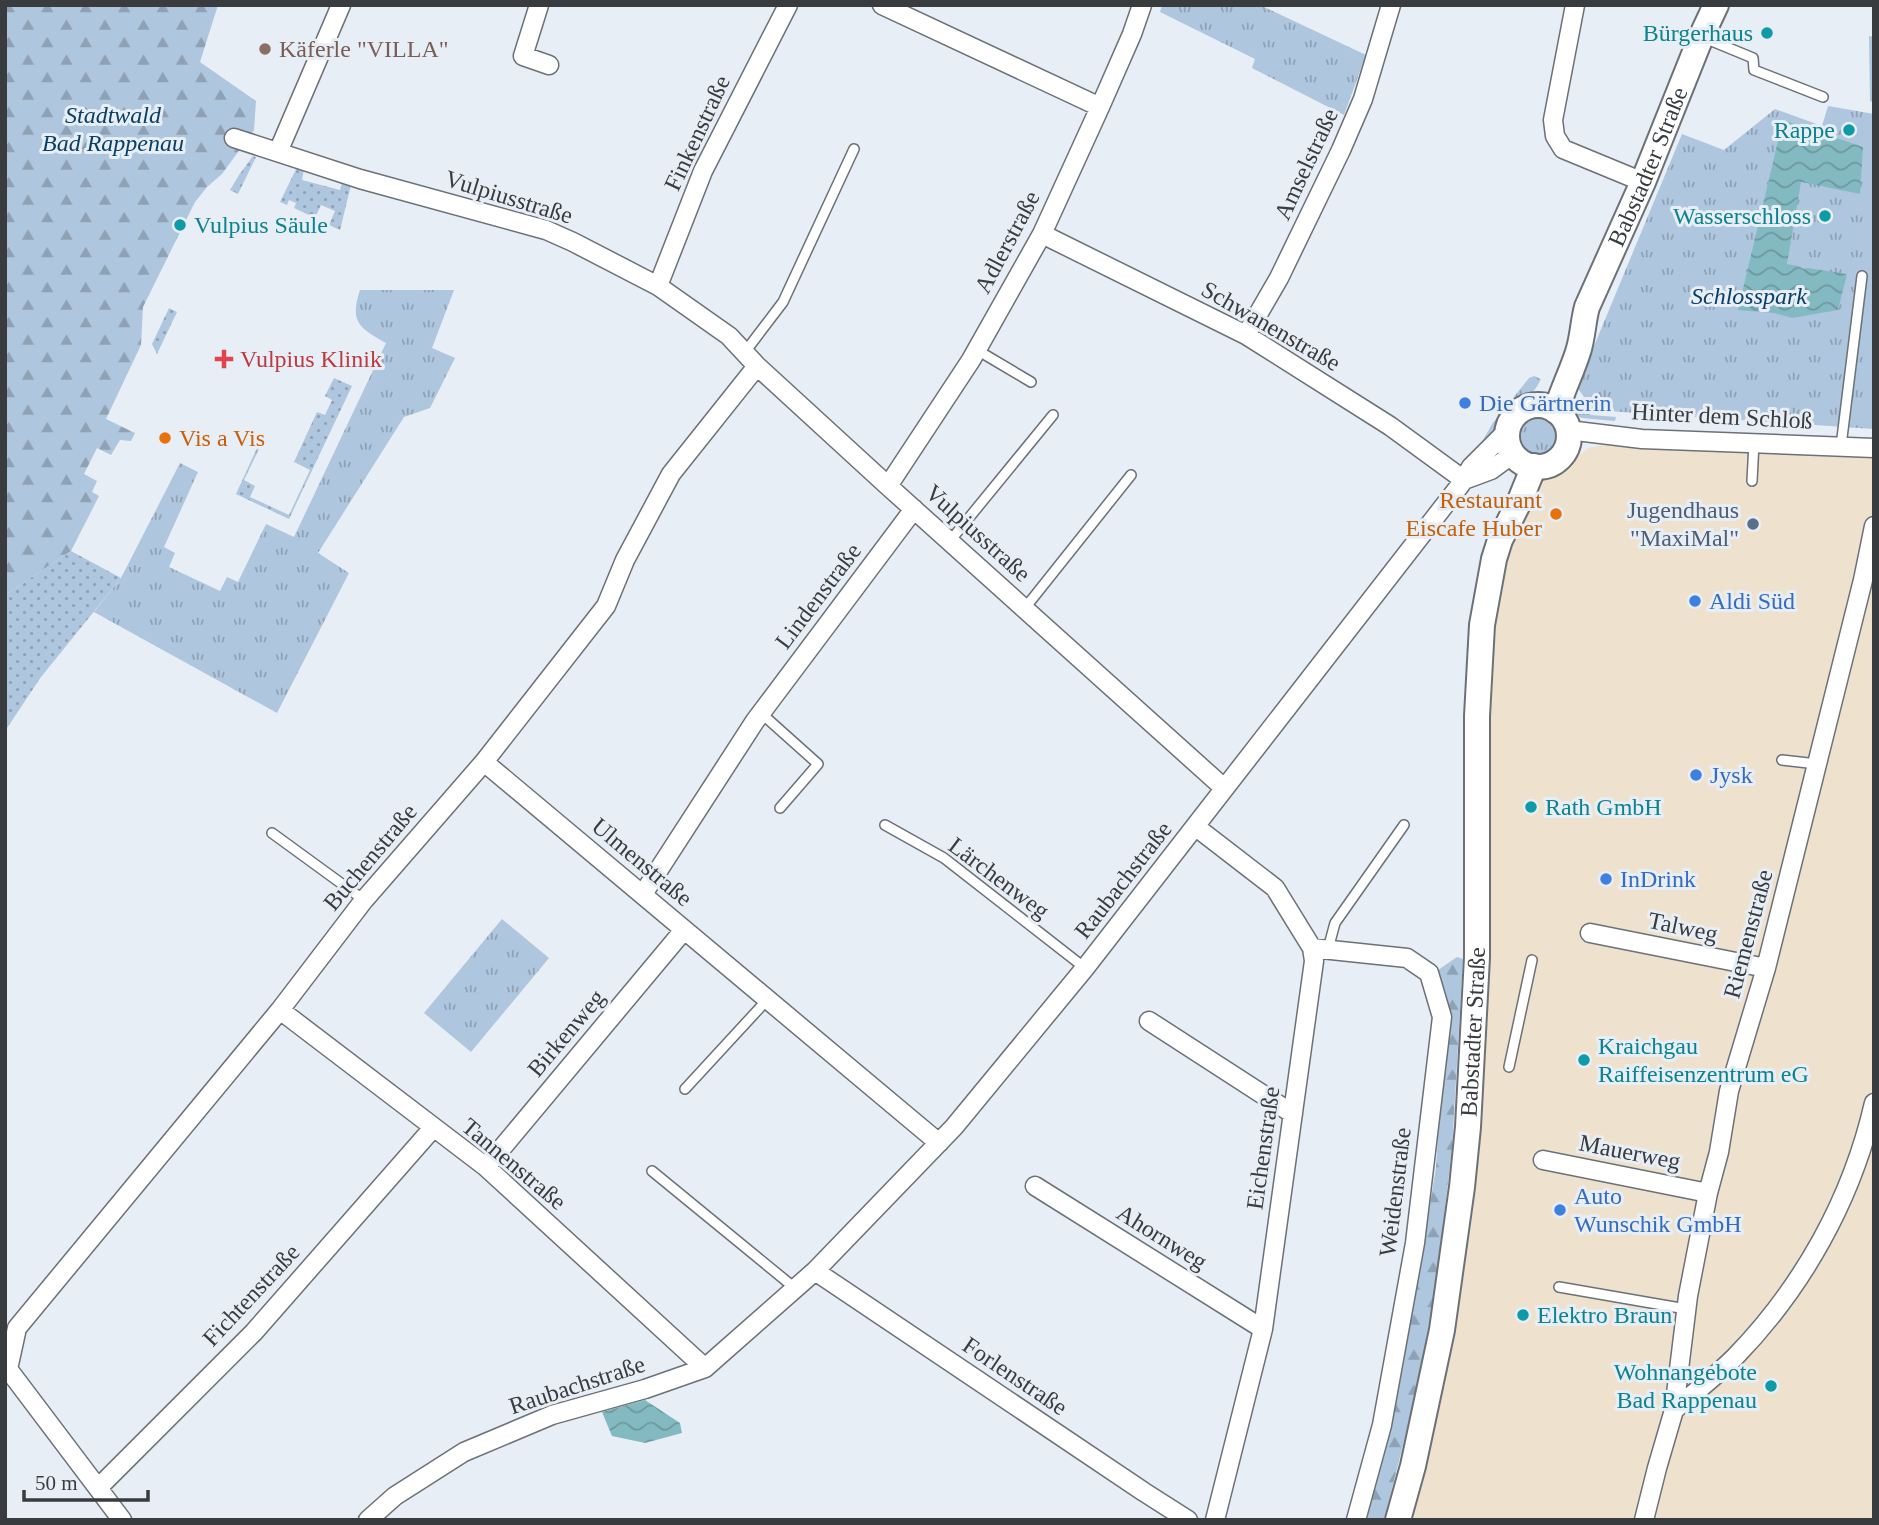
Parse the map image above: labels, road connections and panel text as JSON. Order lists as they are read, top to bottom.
{
  "streets": {
    "street": [
      "Finkenstraße",
      "Amselstraße",
      "Babstadter Straße",
      "Vulpiusstraße",
      "Adlerstraße",
      "Schwanenstraße",
      "Hinter dem Schloß",
      "Lindenstraße",
      "Buchenstraße",
      "Ulmenstraße",
      "Raubachstraße",
      "Talweg",
      "Riemenstraße",
      "Birkenweg",
      "Eichenstraße",
      "Mauerweg",
      "Tannenstraße",
      "Weidenstraße",
      "Ahornweg",
      "Fichtenstraße",
      "Forlenstraße"
    ],
    "lane": ["Lärchenweg"]
  },
  "crossings": [
    ["Finkenstraße", "Vulpiusstraße"],
    ["Amselstraße", "Schwanenstraße"],
    ["Babstadter Straße", "Hinter dem Schloß"],
    ["Babstadter Straße", "Raubachstraße"],
    ["Vulpiusstraße", "Adlerstraße"],
    ["Vulpiusstraße", "Lindenstraße"],
    ["Vulpiusstraße", "Buchenstraße"],
    ["Vulpiusstraße", "Raubachstraße"],
    ["Adlerstraße", "Schwanenstraße"],
    ["Schwanenstraße", "Raubachstraße"],
    ["Hinter dem Schloß", "Raubachstraße"],
    ["Lindenstraße", "Ulmenstraße"],
    ["Buchenstraße", "Ulmenstraße"],
    ["Buchenstraße", "Tannenstraße"],
    ["Buchenstraße", "Fichtenstraße"],
    ["Ulmenstraße", "Raubachstraße"],
    ["Ulmenstraße", "Birkenweg"],
    ["Lärchenweg", "Raubachstraße"],
    ["Raubachstraße", "Tannenstraße"],
    ["Raubachstraße", "Forlenstraße"],
    ["Talweg", "Riemenstraße"],
    ["Riemenstraße", "Mauerweg"],
    ["Birkenweg", "Tannenstraße"],
    ["Eichenstraße", "Weidenstraße"],
    ["Eichenstraße", "Ahornweg"],
    ["Tannenstraße", "Fichtenstraße"]
  ],
  "parks": ["Stadtwald Bad Rappenau", "Schlosspark"],
  "places": {
    "other": [
      "Bürgerhaus",
      "Käferle \"VILLA\"",
      "Rappe",
      "Wasserschloss",
      "Vulpius Säule",
      "Die Gärtnerin",
      "Vis a Vis",
      "Restaurant Eiscafe Huber",
      "Jugendhaus \"MaxiMal\"",
      "Aldi Süd",
      "Jysk",
      "Rath GmbH",
      "InDrink",
      "Kraichgau Raiffeisenzentrum eG",
      "Auto Wunschik GmbH",
      "Elektro Braun",
      "Wohnangebote Bad Rappenau"
    ],
    "health": ["Vulpius Klinik"]
  },
  "scale_bar": "50 m"
}
